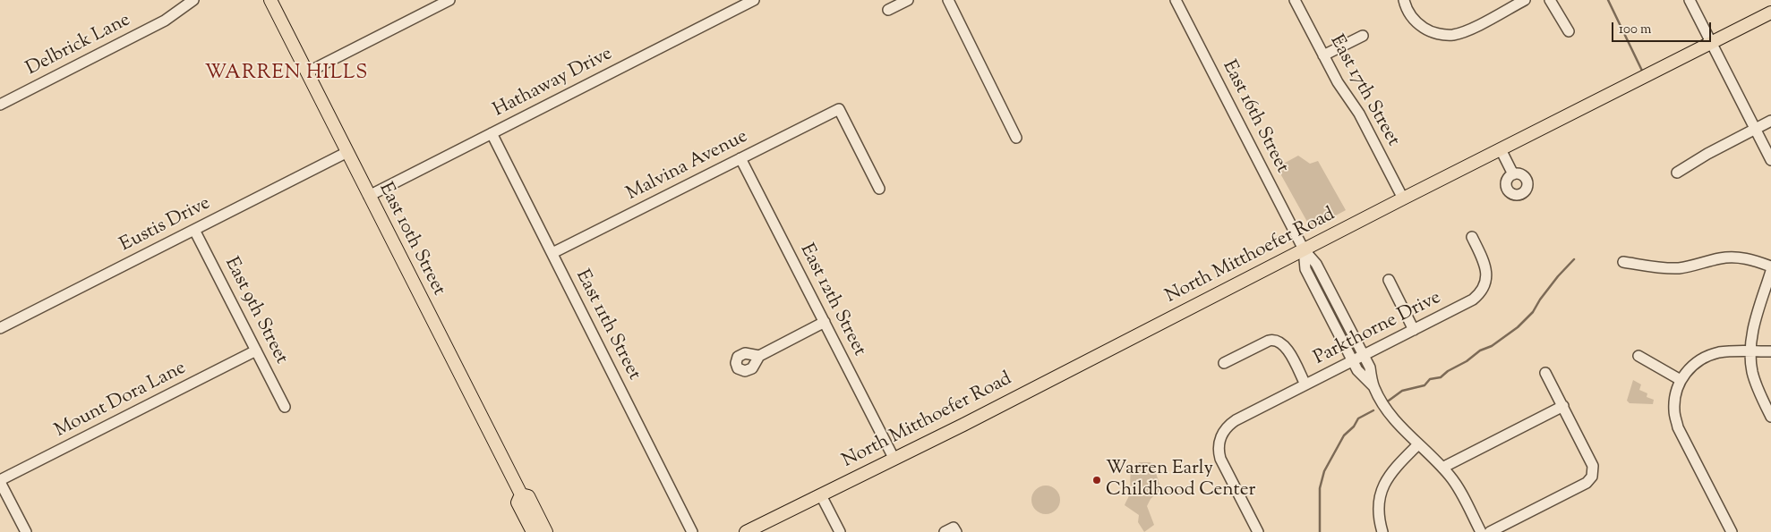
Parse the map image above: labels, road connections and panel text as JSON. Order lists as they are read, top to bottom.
{
  "streets": {
    "main road": ["East 10th Street", "North Mitthoefer Road"],
    "street": [
      "Delbrick Lane",
      "Hathaway Drive",
      "East 17th Street",
      "East 16th Street",
      "Malvina Avenue",
      "Eustis Drive",
      "East 12th Street",
      "East 9th Street",
      "East 11th Street",
      "Parkthorne Drive",
      "Mount Dora Lane"
    ]
  },
  "crossings": [
    ["Hathaway Drive", "East 10th Street"],
    ["Hathaway Drive", "East 11th Street"],
    ["East 17th Street", "North Mitthoefer Road"],
    ["East 16th Street", "North Mitthoefer Road"],
    ["Malvina Avenue", "East 12th Street"],
    ["Malvina Avenue", "East 11th Street"],
    ["Eustis Drive", "East 10th Street"],
    ["Eustis Drive", "East 9th Street"],
    ["North Mitthoefer Road", "East 12th Street"],
    ["East 9th Street", "Mount Dora Lane"]
  ],
  "districts": ["WARREN HILLS"],
  "places": ["Warren Early Childhood Center"],
  "scale_bar": "100 m"
}
